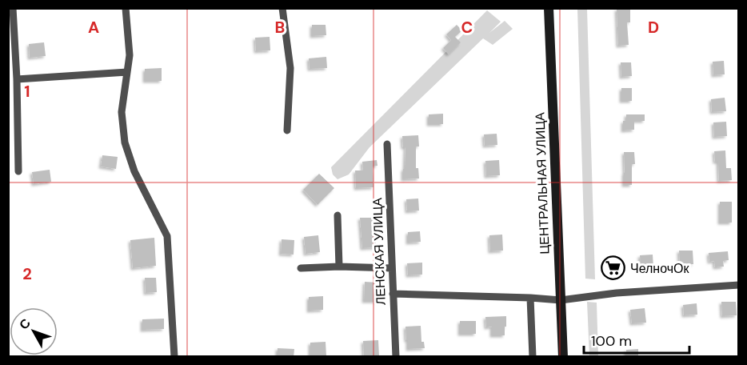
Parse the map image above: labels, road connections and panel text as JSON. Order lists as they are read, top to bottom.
{
  "streets": {
    "main road": ["ЦЕНТРАЛЬНАЯ УЛИЦА"],
    "street": ["ЛЕНСКАЯ УЛИЦА"]
  },
  "places": {
    "supermarket": ["ЧелночОк"]
  },
  "scale_bar": "100 m",
  "north": "top left",
  "grid": {
    "columns": [
      "A",
      "B",
      "C",
      "D"
    ],
    "rows": ["1", "2"]
  }
}
